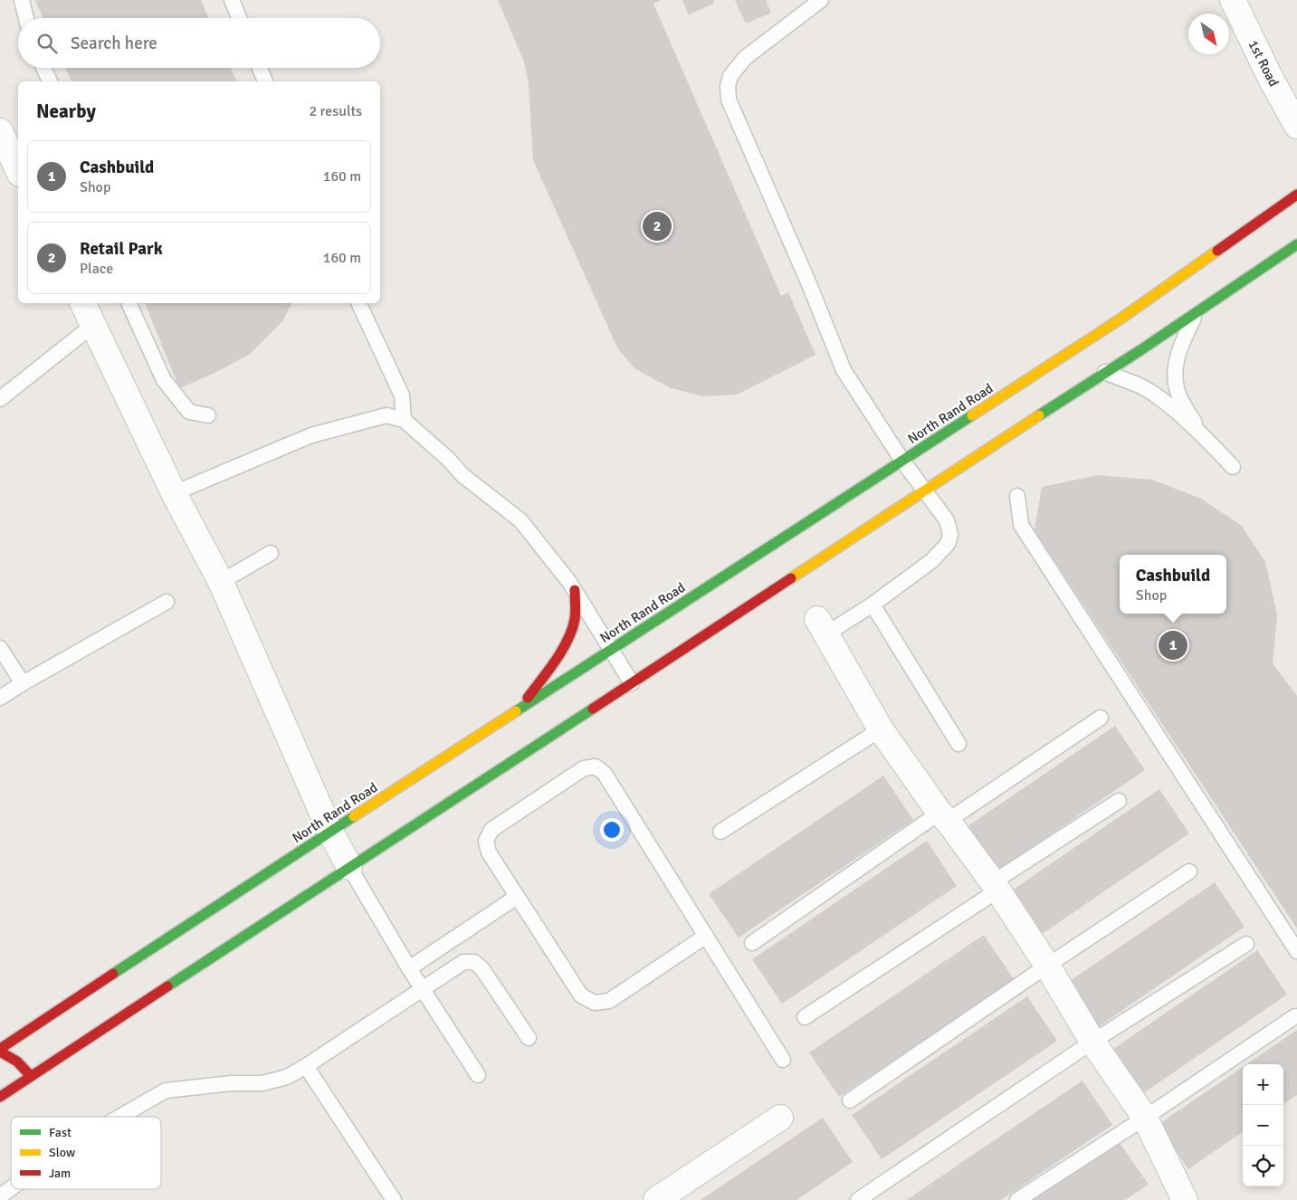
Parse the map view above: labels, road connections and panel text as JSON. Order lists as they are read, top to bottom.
{
  "streets": {
    "main road": ["North Rand Road"],
    "street": ["1st Road"]
  },
  "legend": ["Fast", "Slow", "Jam"],
  "north": "bottom right",
  "page": {
    "search": "Search here",
    "heading": ["Nearby", "2 results"],
    "list": [
      {
        "mark": "1",
        "name": "Cashbuild",
        "note": "Shop",
        "value": "160 m"
      },
      {
        "mark": "2",
        "name": "Retail Park",
        "note": "Place",
        "value": "160 m"
      }
    ],
    "pins": ["2", "1"],
    "popup": ["Cashbuild", "Shop"],
    "map_buttons": ["+", "−"]
  }
}
